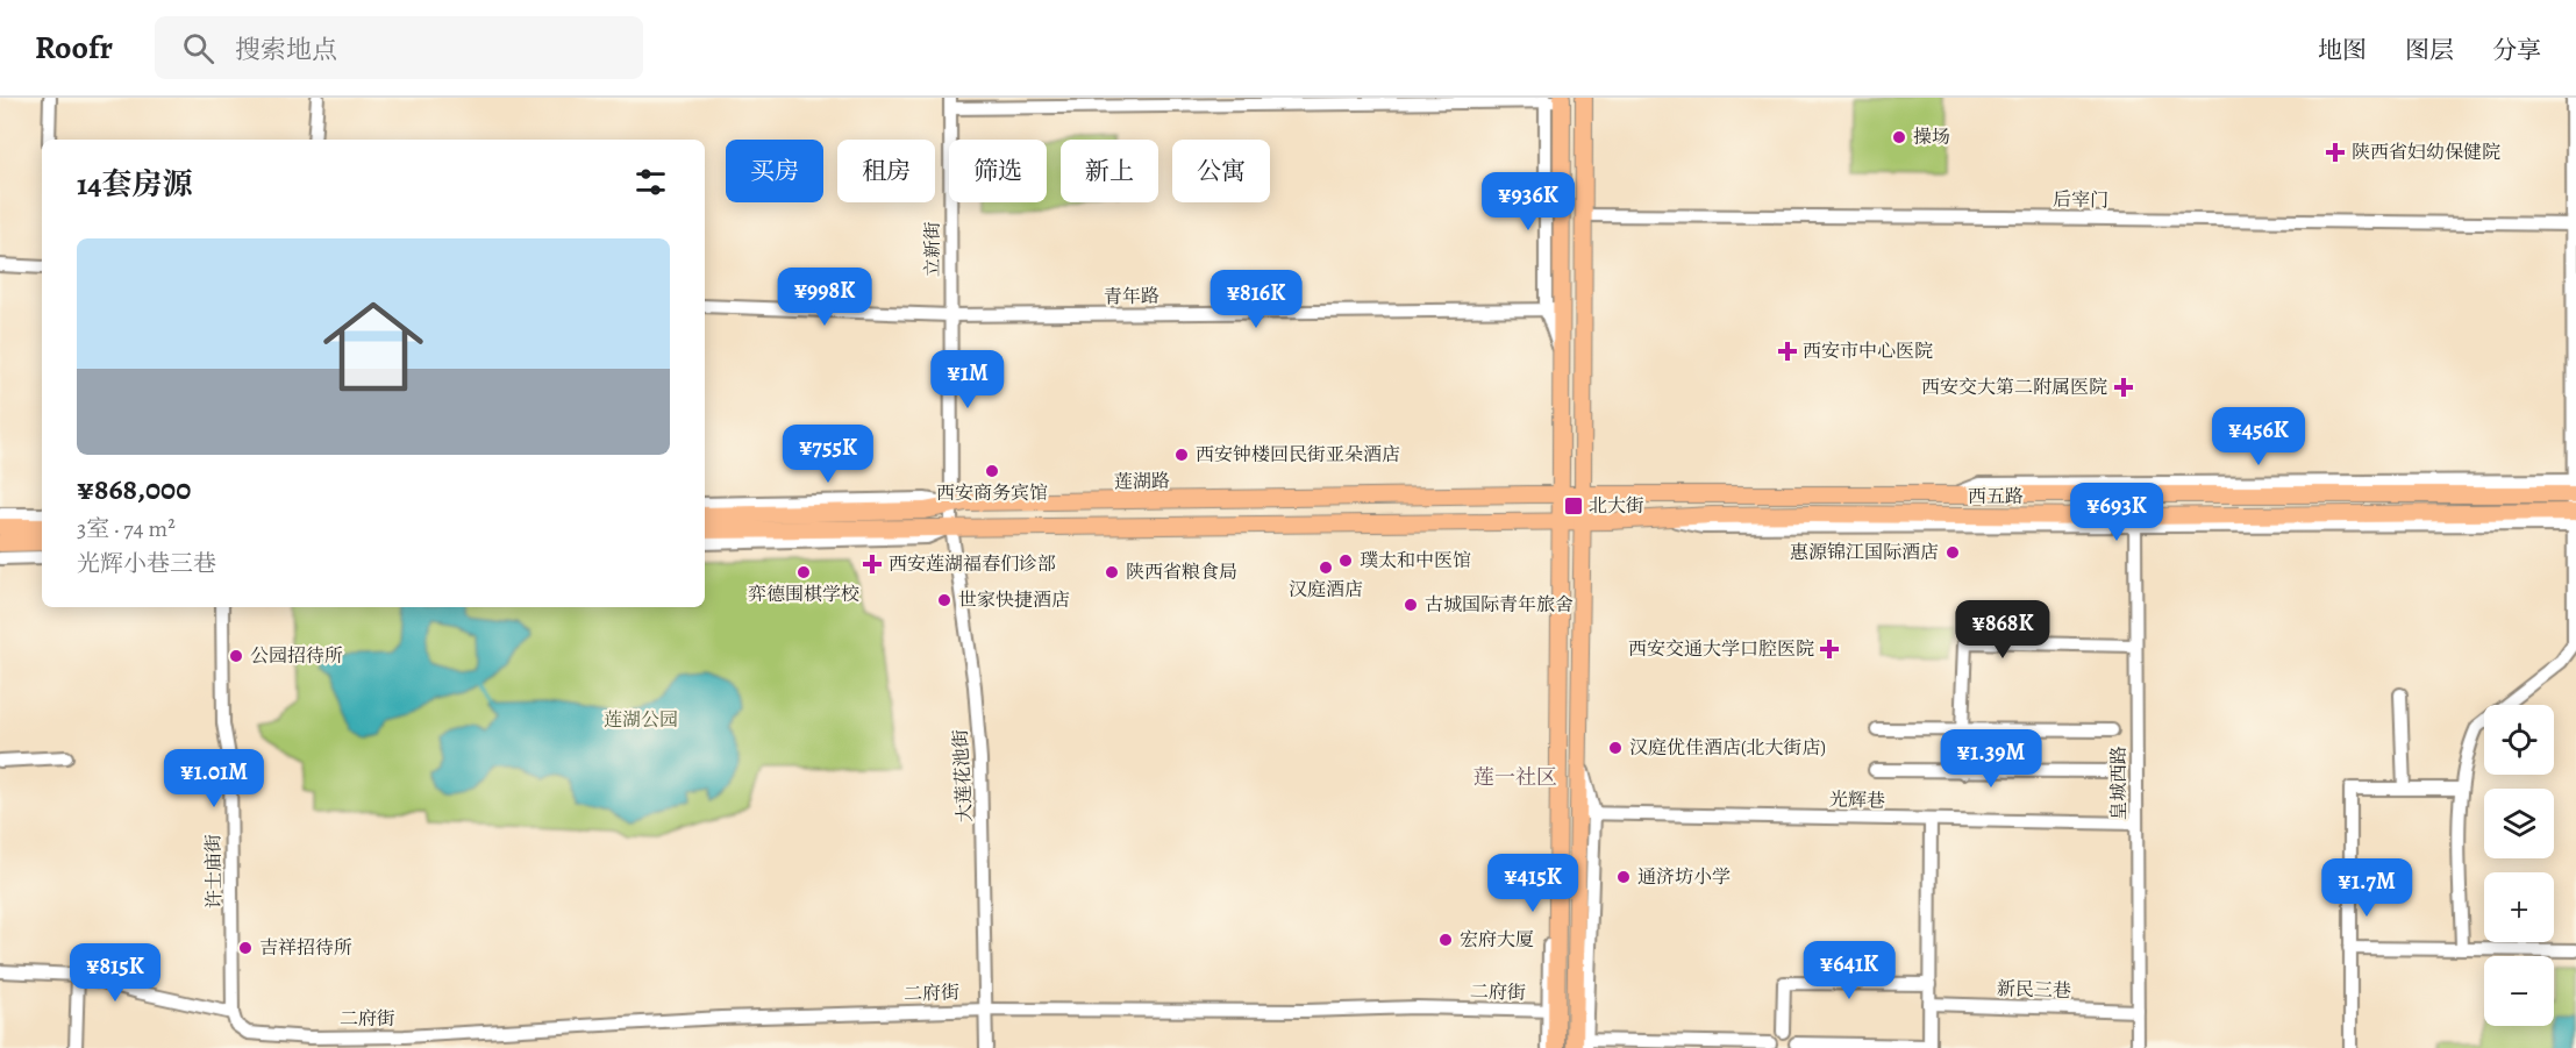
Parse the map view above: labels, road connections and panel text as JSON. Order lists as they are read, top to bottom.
{
  "streets": {
    "main road": ["莲湖路", "西五路"],
    "street": [
      "后宰门",
      "立新街",
      "青年路",
      "大莲花池街",
      "皇城西路",
      "光辉巷",
      "许士庙街",
      "新民三巷",
      "二府街"
    ]
  },
  "crossings": [
    ["立新街", "青年路"],
    ["立新街", "莲湖路"],
    ["立新街", "大莲花池街"],
    ["莲湖路", "西五路"],
    ["莲湖路", "大莲花池街"],
    ["西五路", "皇城西路"],
    ["大莲花池街", "二府街"],
    ["皇城西路", "光辉巷"],
    ["皇城西路", "新民三巷"],
    ["许士庙街", "二府街"]
  ],
  "districts": ["莲一社区"],
  "parks": ["莲湖公园"],
  "places": {
    "other": [
      "操场",
      "西安钟楼回民街亚朵酒店",
      "西安商务宾馆",
      "惠源锦江国际酒店",
      "璞太和中医馆",
      "汉庭酒店",
      "弈德围棋学校",
      "陕西省粮食局",
      "世家快捷酒店",
      "古城国际青年旅舍",
      "公园招待所",
      "汉庭优佳酒店(北大街店)",
      "通济坊小学",
      "宏府大厦",
      "吉祥招待所"
    ],
    "health": [
      "陕西省妇幼保健院",
      "西安市中心医院",
      "西安交大第二附属医院",
      "西安莲湖福春们诊部",
      "西安交通大学口腔医院"
    ],
    "transit": ["北大街"]
  },
  "page": {
    "header": "Roofr",
    "search": "搜索地点",
    "nav": ["地图", "图层", "分享"],
    "chip": [
      "买房",
      "租房",
      "筛选",
      "新上",
      "公寓"
    ],
    "heading": "14套房源",
    "price": [
      "¥936K",
      "¥998K",
      "¥816K",
      "¥1M",
      "¥456K",
      "¥755K",
      "¥693K",
      "¥868K",
      "¥1.39M",
      "¥1.01M",
      "¥415K",
      "¥1.7M",
      "¥641K",
      "¥815K"
    ],
    "list": [
      {
        "name": "¥868,000",
        "note": "3室 · 74 m² · 光辉小巷三巷"
      }
    ],
    "map_buttons": ["+", "−"]
  }
}
